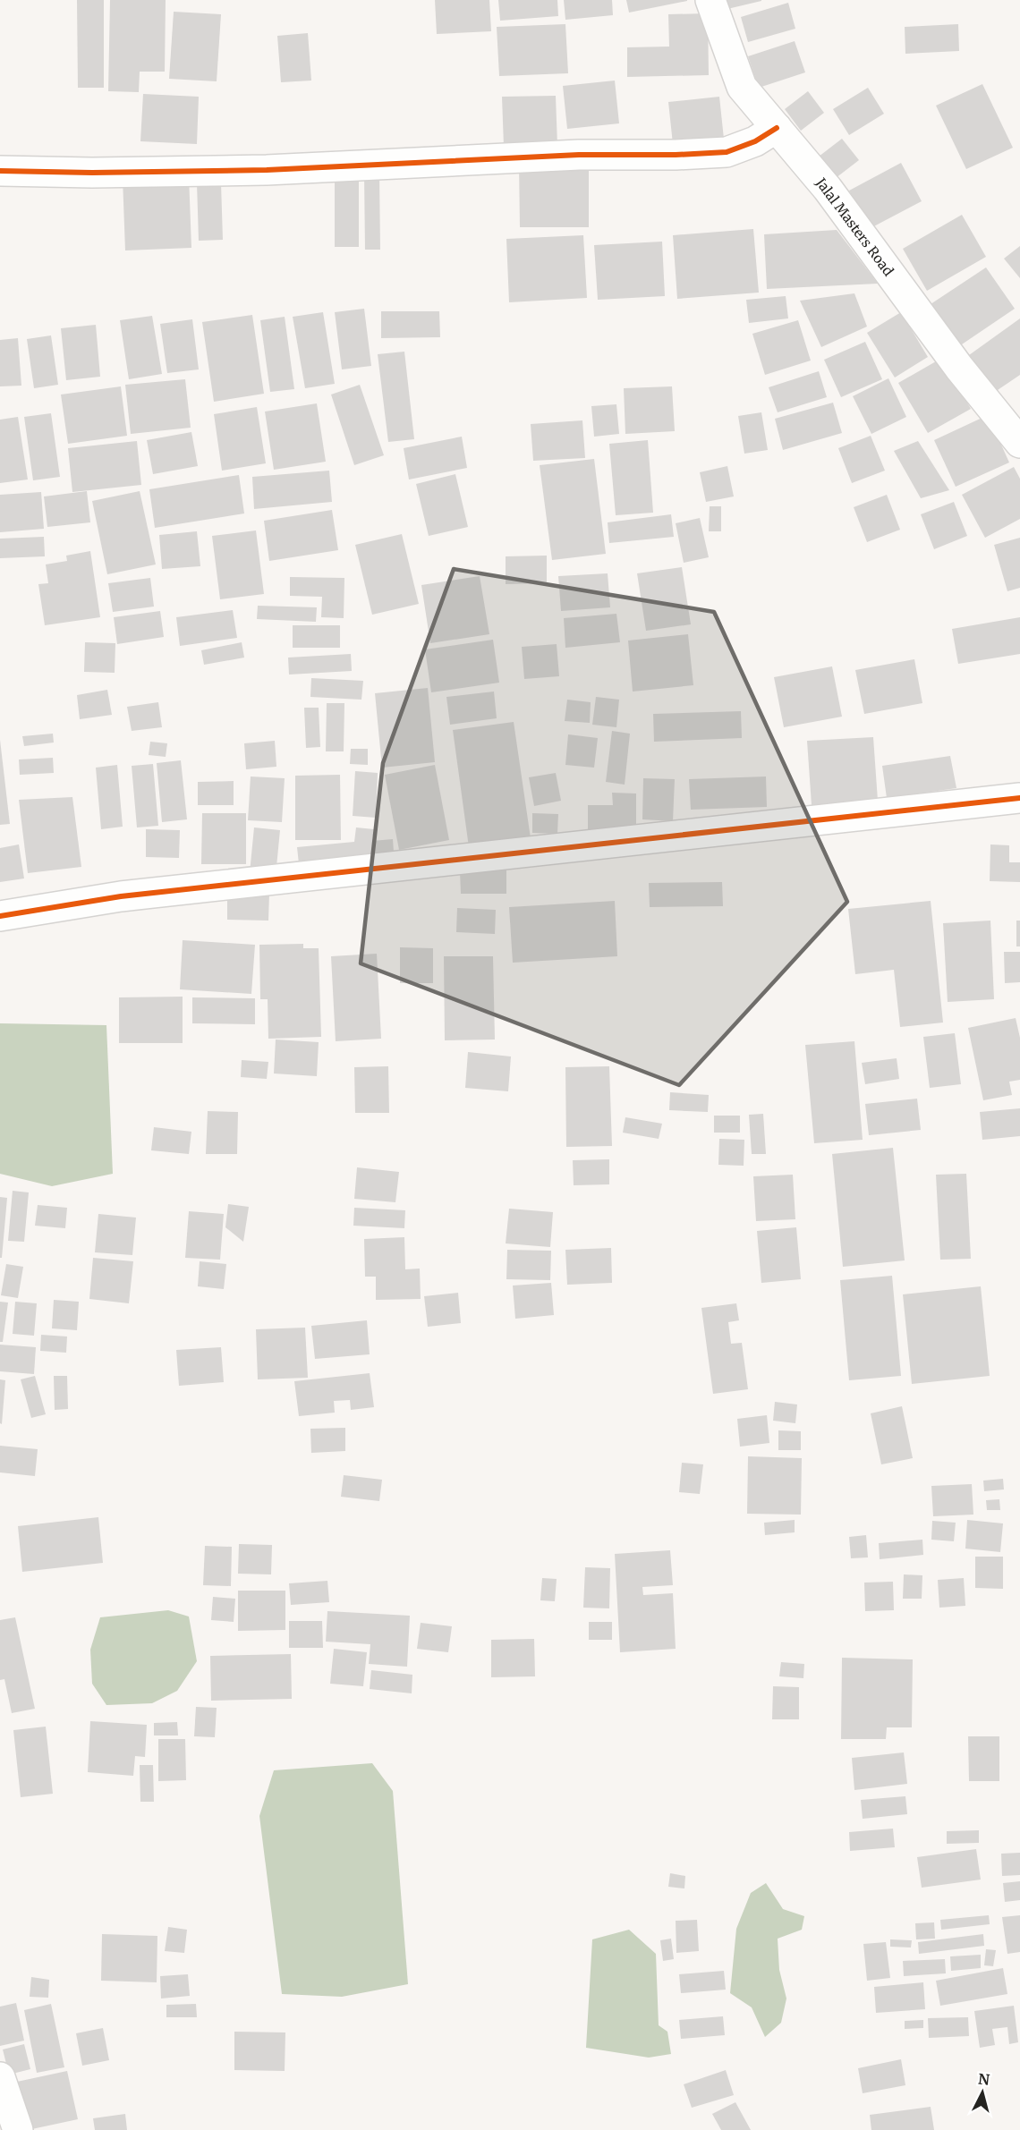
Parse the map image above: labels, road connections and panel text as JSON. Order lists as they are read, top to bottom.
{
  "streets": {
    "street": ["Jalal Masters Road"]
  },
  "north": "top"
}
